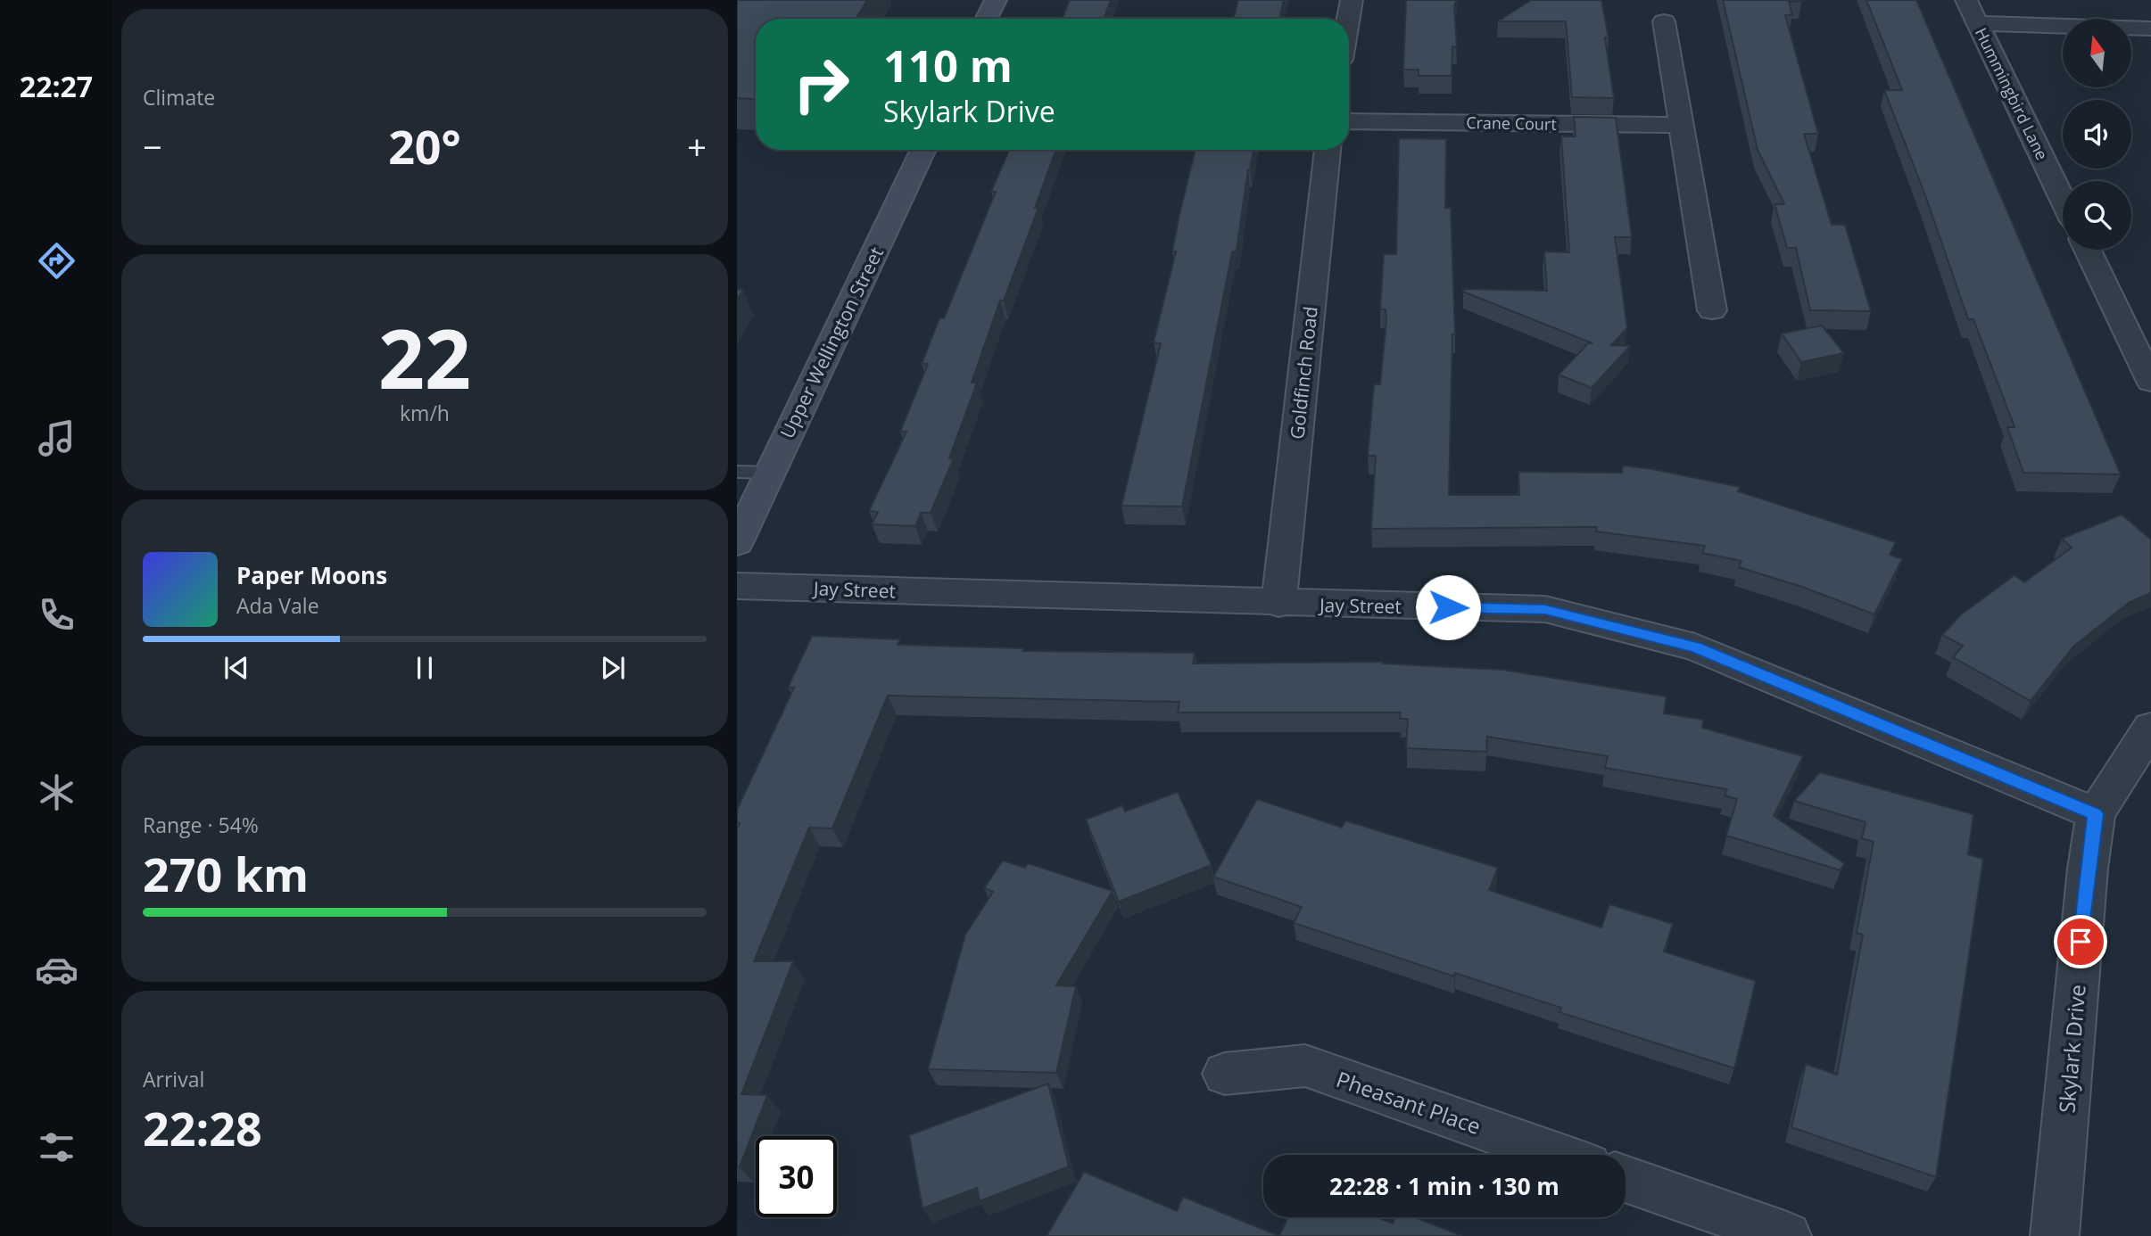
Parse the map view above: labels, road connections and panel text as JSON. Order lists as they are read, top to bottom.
{
  "streets": {
    "main road": ["Upper Wellington Street"],
    "street": [
      "Hummingbird Lane",
      "Crane Court",
      "Goldfinch Road",
      "Jay Street",
      "Skylark Drive",
      "Pheasant Place"
    ]
  },
  "crossings": [
    ["Goldfinch Road", "Jay Street"],
    ["Jay Street", "Skylark Drive"]
  ],
  "north": "top",
  "page": {
    "tabs": "22:27",
    "tile": [
      "Climate",
      ["22", "km/h"],
      ["Range · 54%", "270 km"],
      ["Arrival", "22:28"]
    ],
    "turn": ["110 m", "Skylark Drive"],
    "heat": ["−", "20°", "+"],
    "song": ["Paper Moons", "Ada Vale"],
    "limit": "30",
    "trip": "22:28 · 1 min · 130 m"
  }
}
